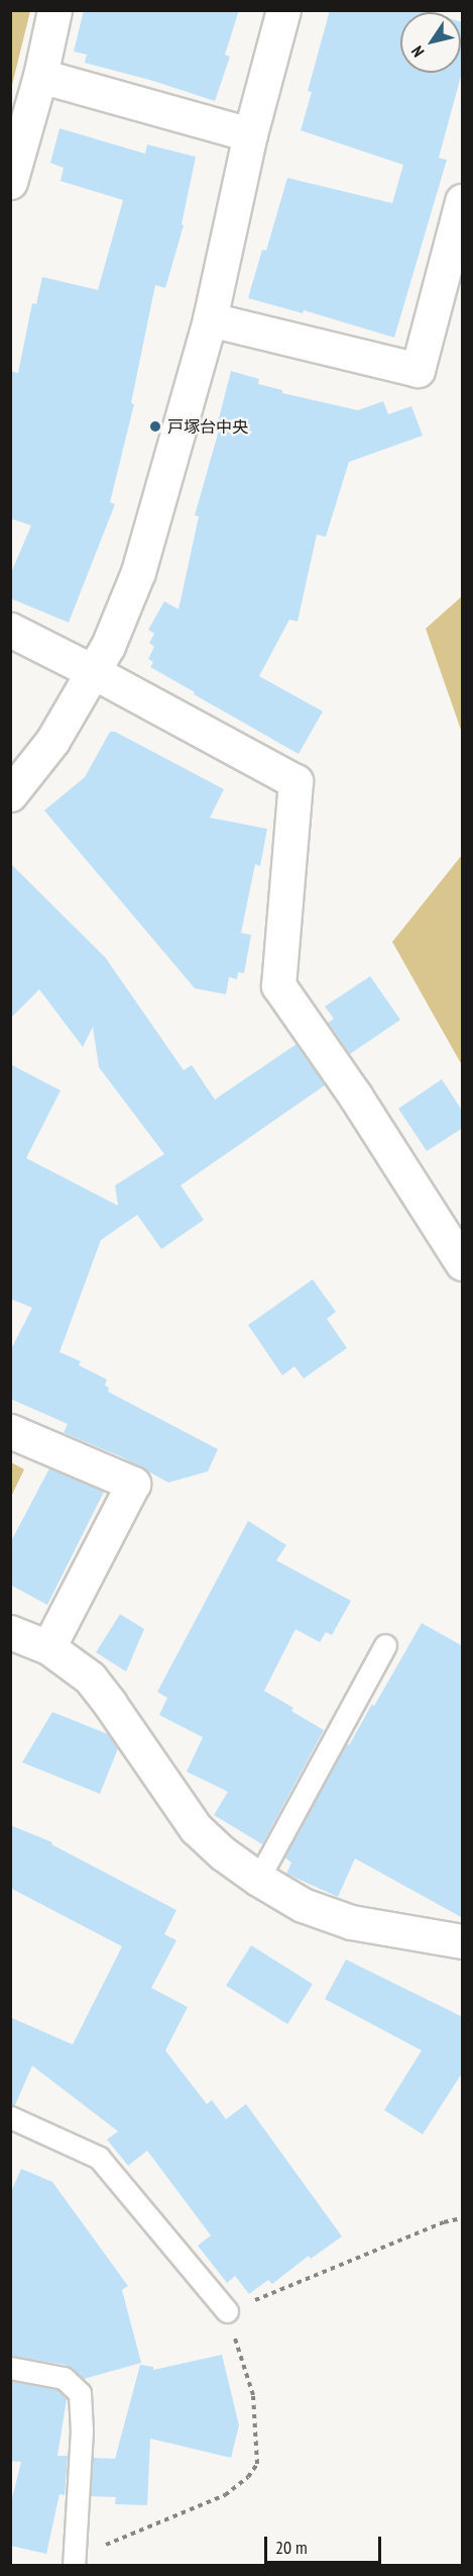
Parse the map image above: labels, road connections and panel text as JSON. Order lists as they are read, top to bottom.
{
  "places": ["戸塚台中央"],
  "scale_bar": "20 m",
  "north": "bottom left"
}
